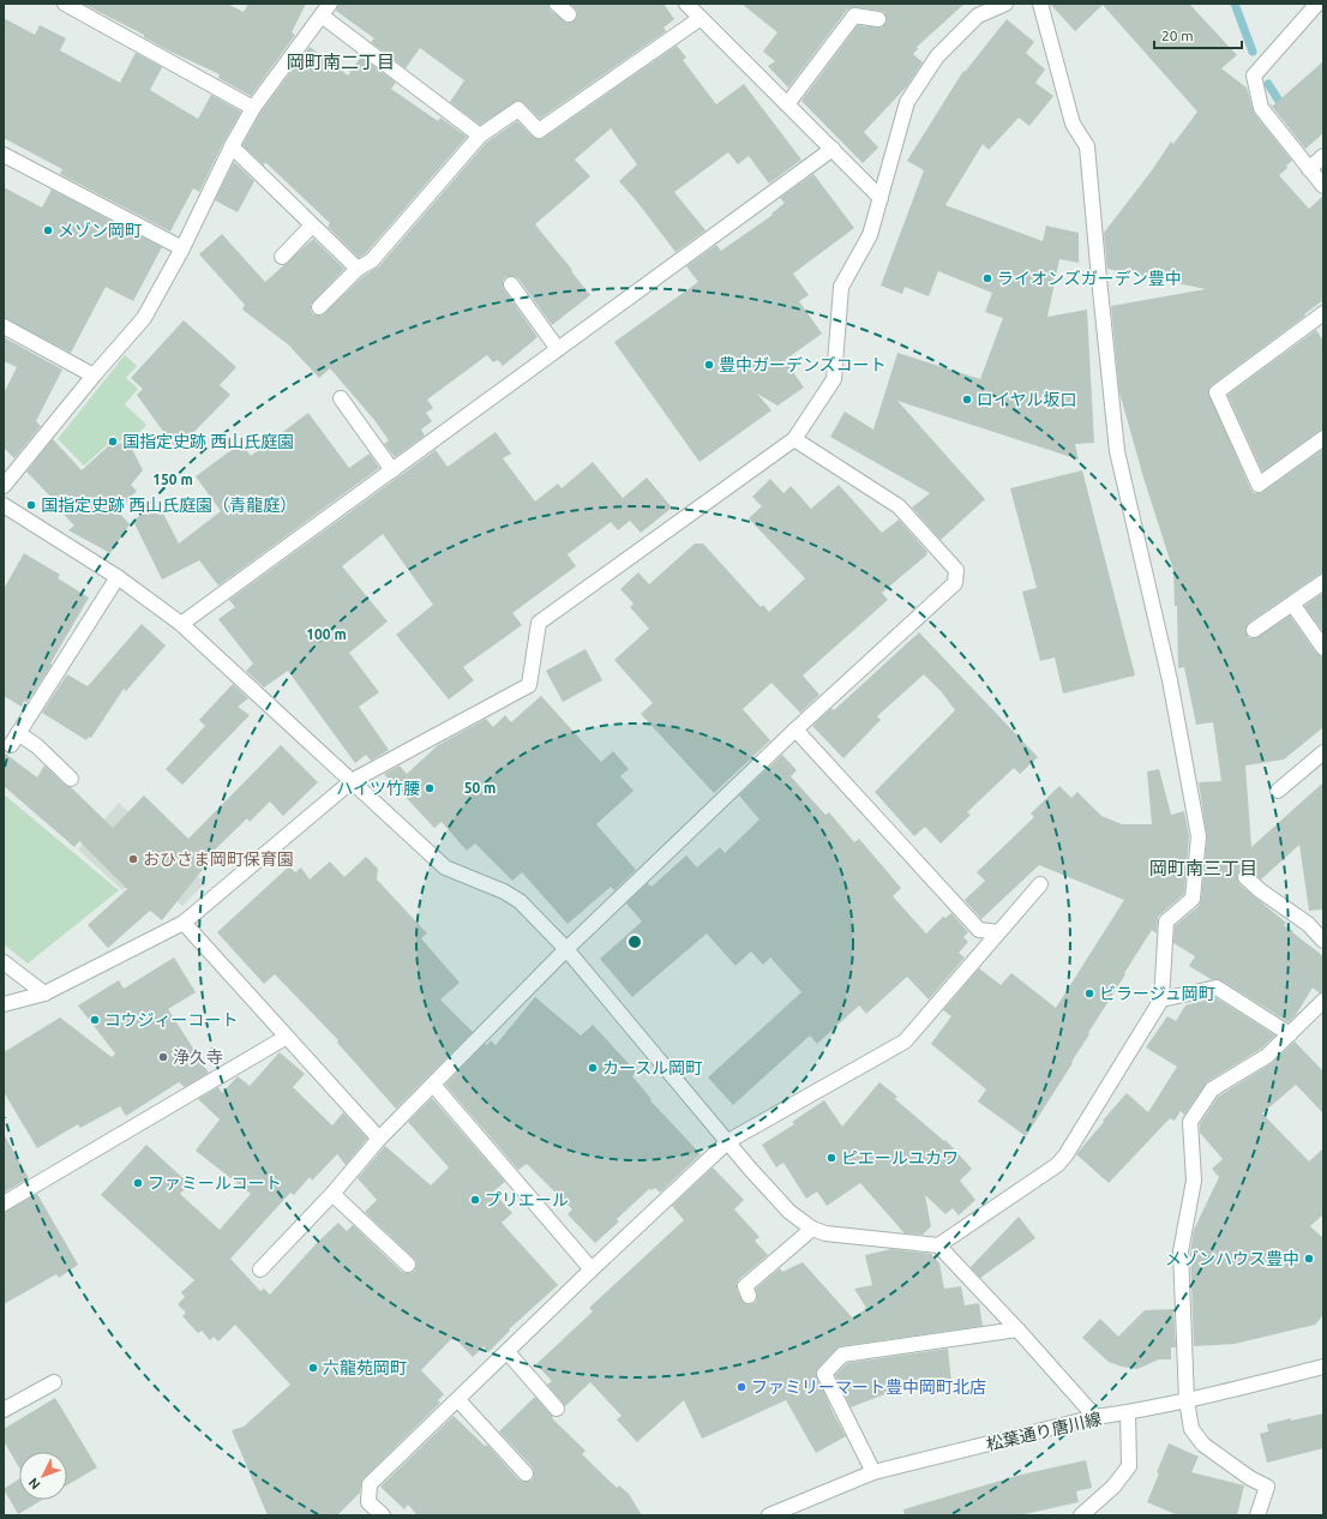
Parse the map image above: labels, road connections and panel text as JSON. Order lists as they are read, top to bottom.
{
  "streets": {
    "street": ["松葉通り唐川線"]
  },
  "districts": ["岡町南二丁目", "岡町南三丁目"],
  "places": [
    "メゾン岡町",
    "ライオンズガーデン豊中",
    "豊中ガーデンズコート",
    "ロイヤル坂口",
    "国指定史跡 西山氏庭園",
    "国指定史跡 西山氏庭園（青龍庭）",
    "ハイツ竹腰",
    "おひさま岡町保育園",
    "ビラージュ岡町",
    "コウジィーコート",
    "浄久寺",
    "カースル岡町",
    "ピエールユカワ",
    "ファミールコート",
    "プリエール",
    "メゾンハウス豊中",
    "六龍苑岡町",
    "ファミリーマート豊中岡町北店"
  ],
  "scale_bar": "20 m",
  "north": "bottom left",
  "rings": ["150 m", "100 m", "50 m"]
}
